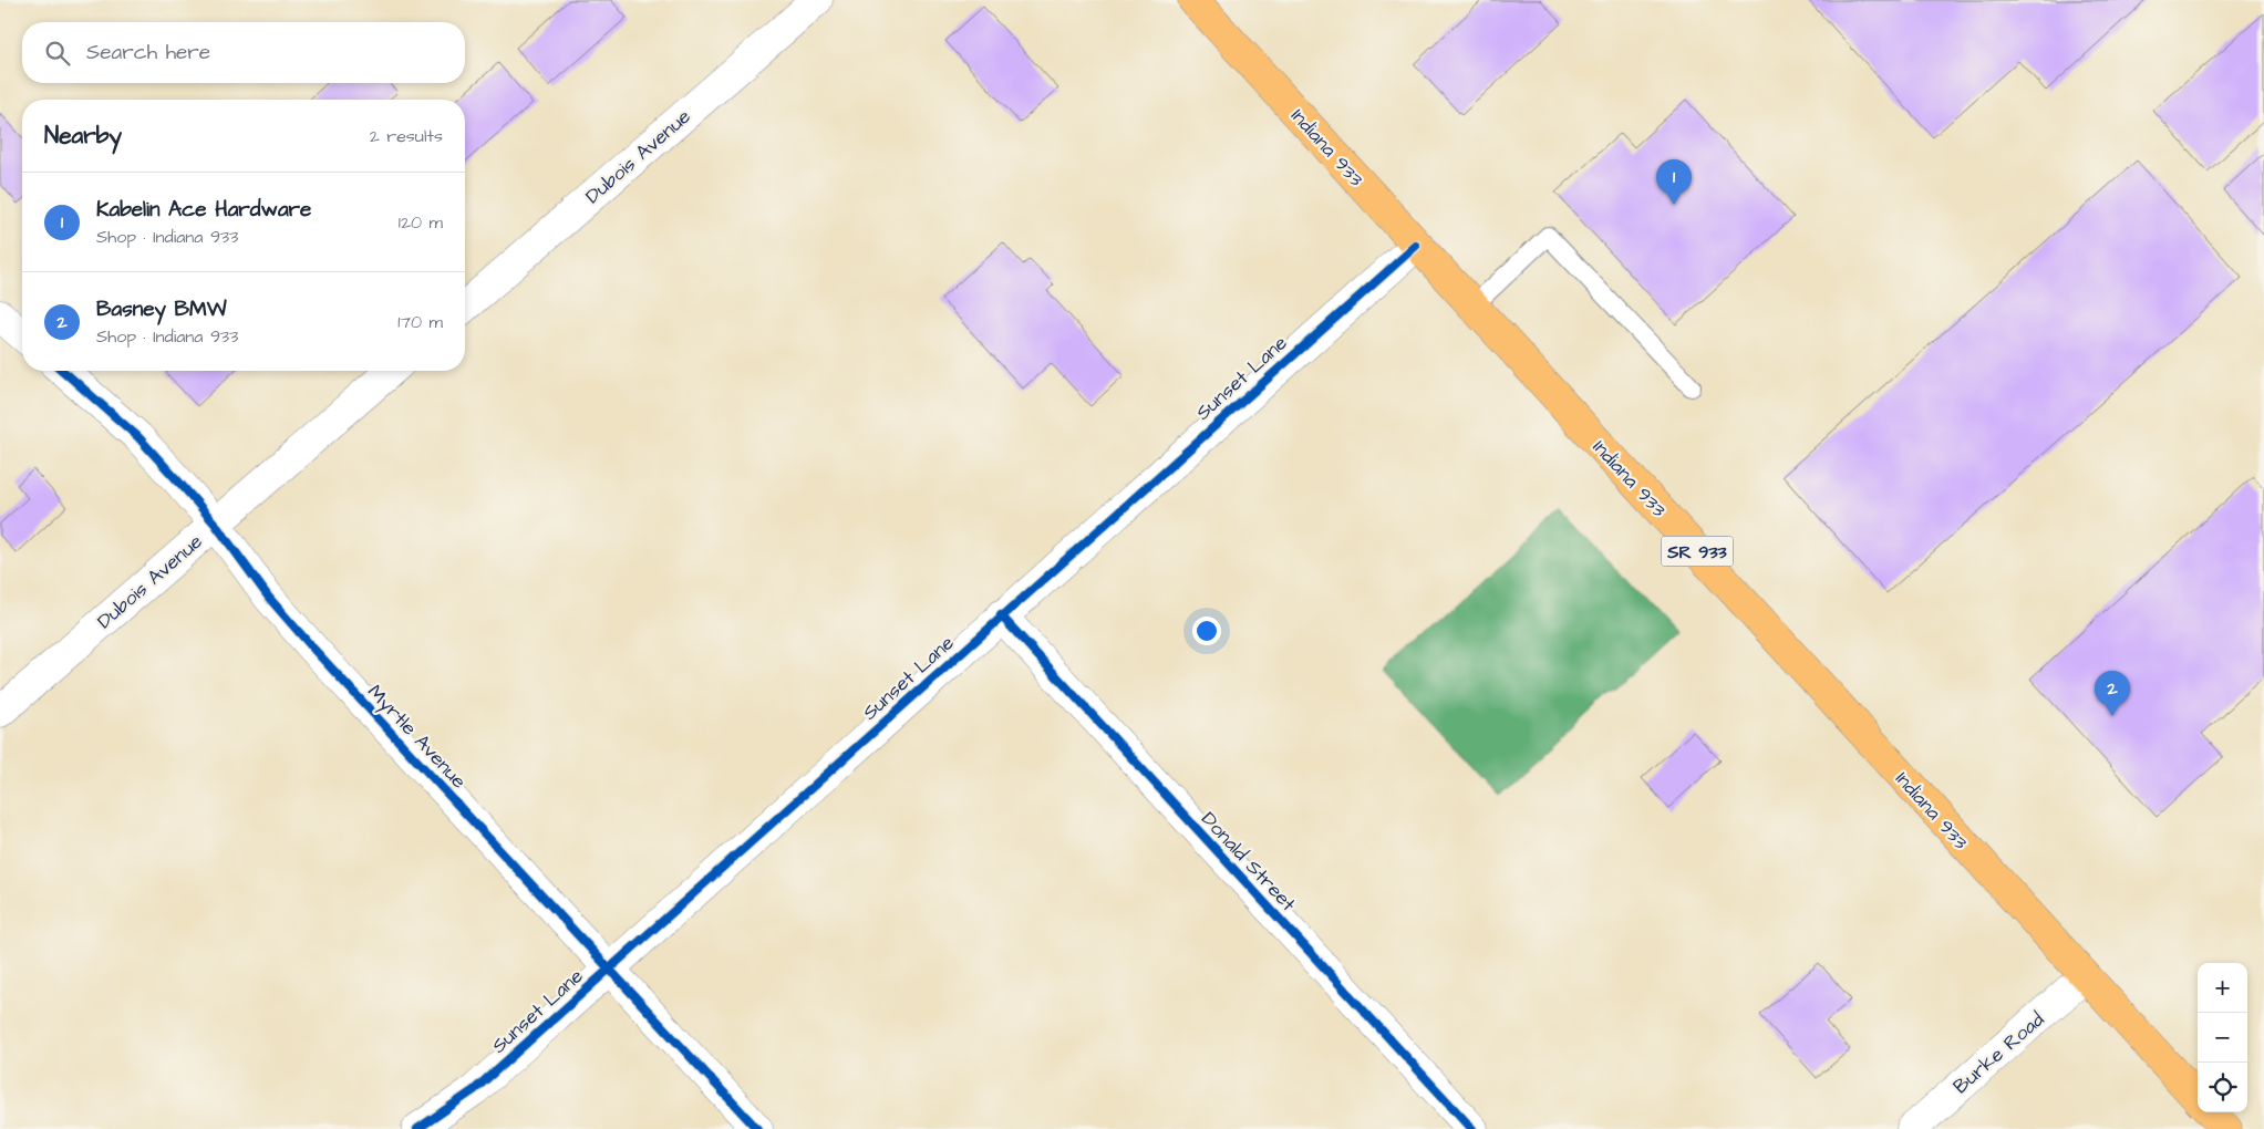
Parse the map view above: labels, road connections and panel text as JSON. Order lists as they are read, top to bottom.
{
  "streets": {
    "main road": ["Indiana 933", "SR 933"],
    "street": [
      "Dubois Avenue",
      "Sunset Lane",
      "Myrtle Avenue",
      "Donald Street",
      "Burke Road"
    ]
  },
  "crossings": [
    ["Indiana 933", "Sunset Lane"],
    ["Indiana 933", "Burke Road"],
    ["Dubois Avenue", "Myrtle Avenue"],
    ["Sunset Lane", "Myrtle Avenue"],
    ["Sunset Lane", "Donald Street"]
  ],
  "page": {
    "search": "Search here",
    "heading": ["Nearby", "2 results"],
    "pins": ["1", "2"],
    "list": [
      {
        "mark": "1",
        "name": "Kabelin Ace Hardware",
        "note": "Shop · Indiana 933",
        "value": "120 m"
      },
      {
        "mark": "2",
        "name": "Basney BMW",
        "note": "Shop · Indiana 933",
        "value": "170 m"
      }
    ],
    "map_buttons": ["+", "−"]
  }
}
